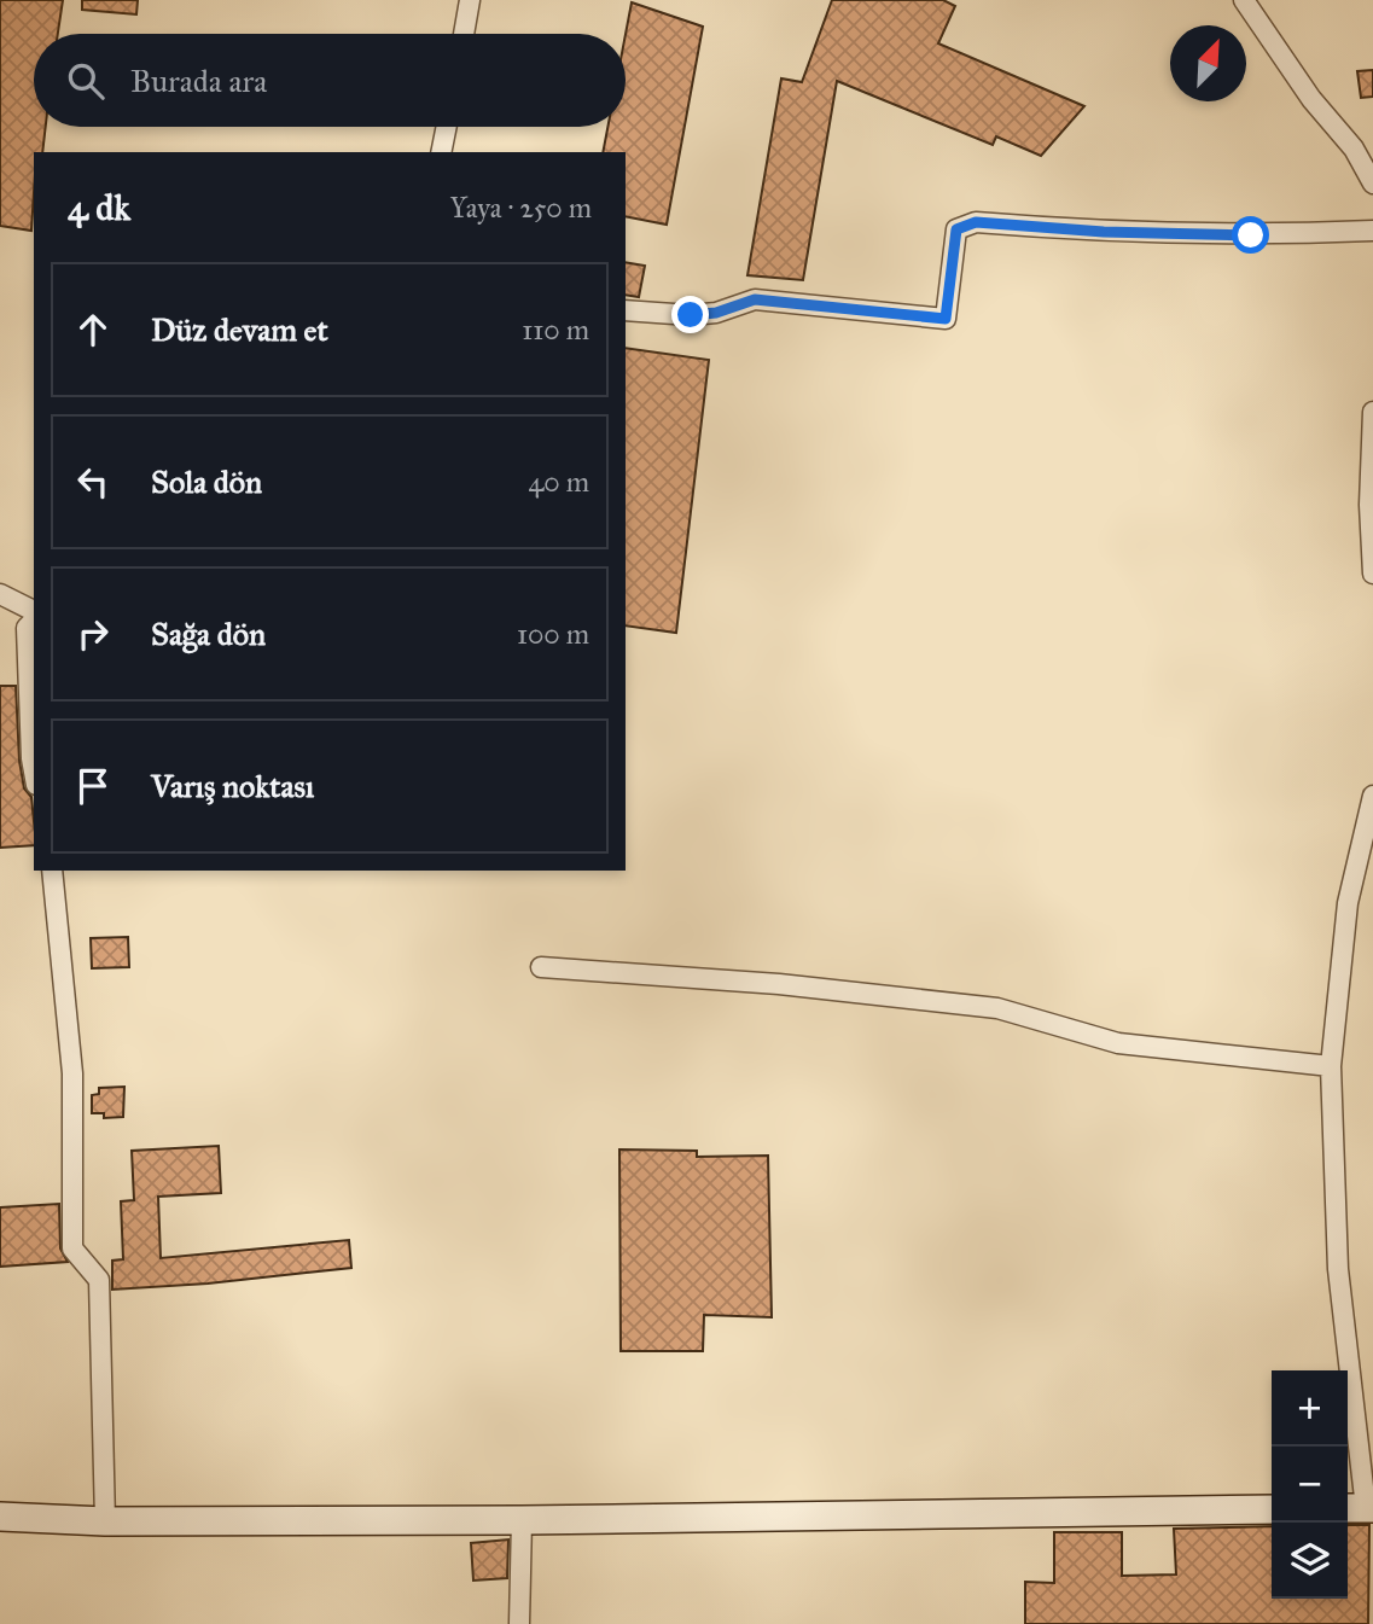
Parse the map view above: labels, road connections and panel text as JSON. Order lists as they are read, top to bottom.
{
  "north": "top right",
  "page": {
    "search": "Burada ara",
    "heading": ["4 dk", "Yaya · 250 m"],
    "list": [
      ["Düz devam et", "110 m"],
      ["Sola dön", "40 m"],
      ["Sağa dön", "100 m"],
      "Varış noktası"
    ],
    "map_buttons": ["+", "−"]
  }
}
